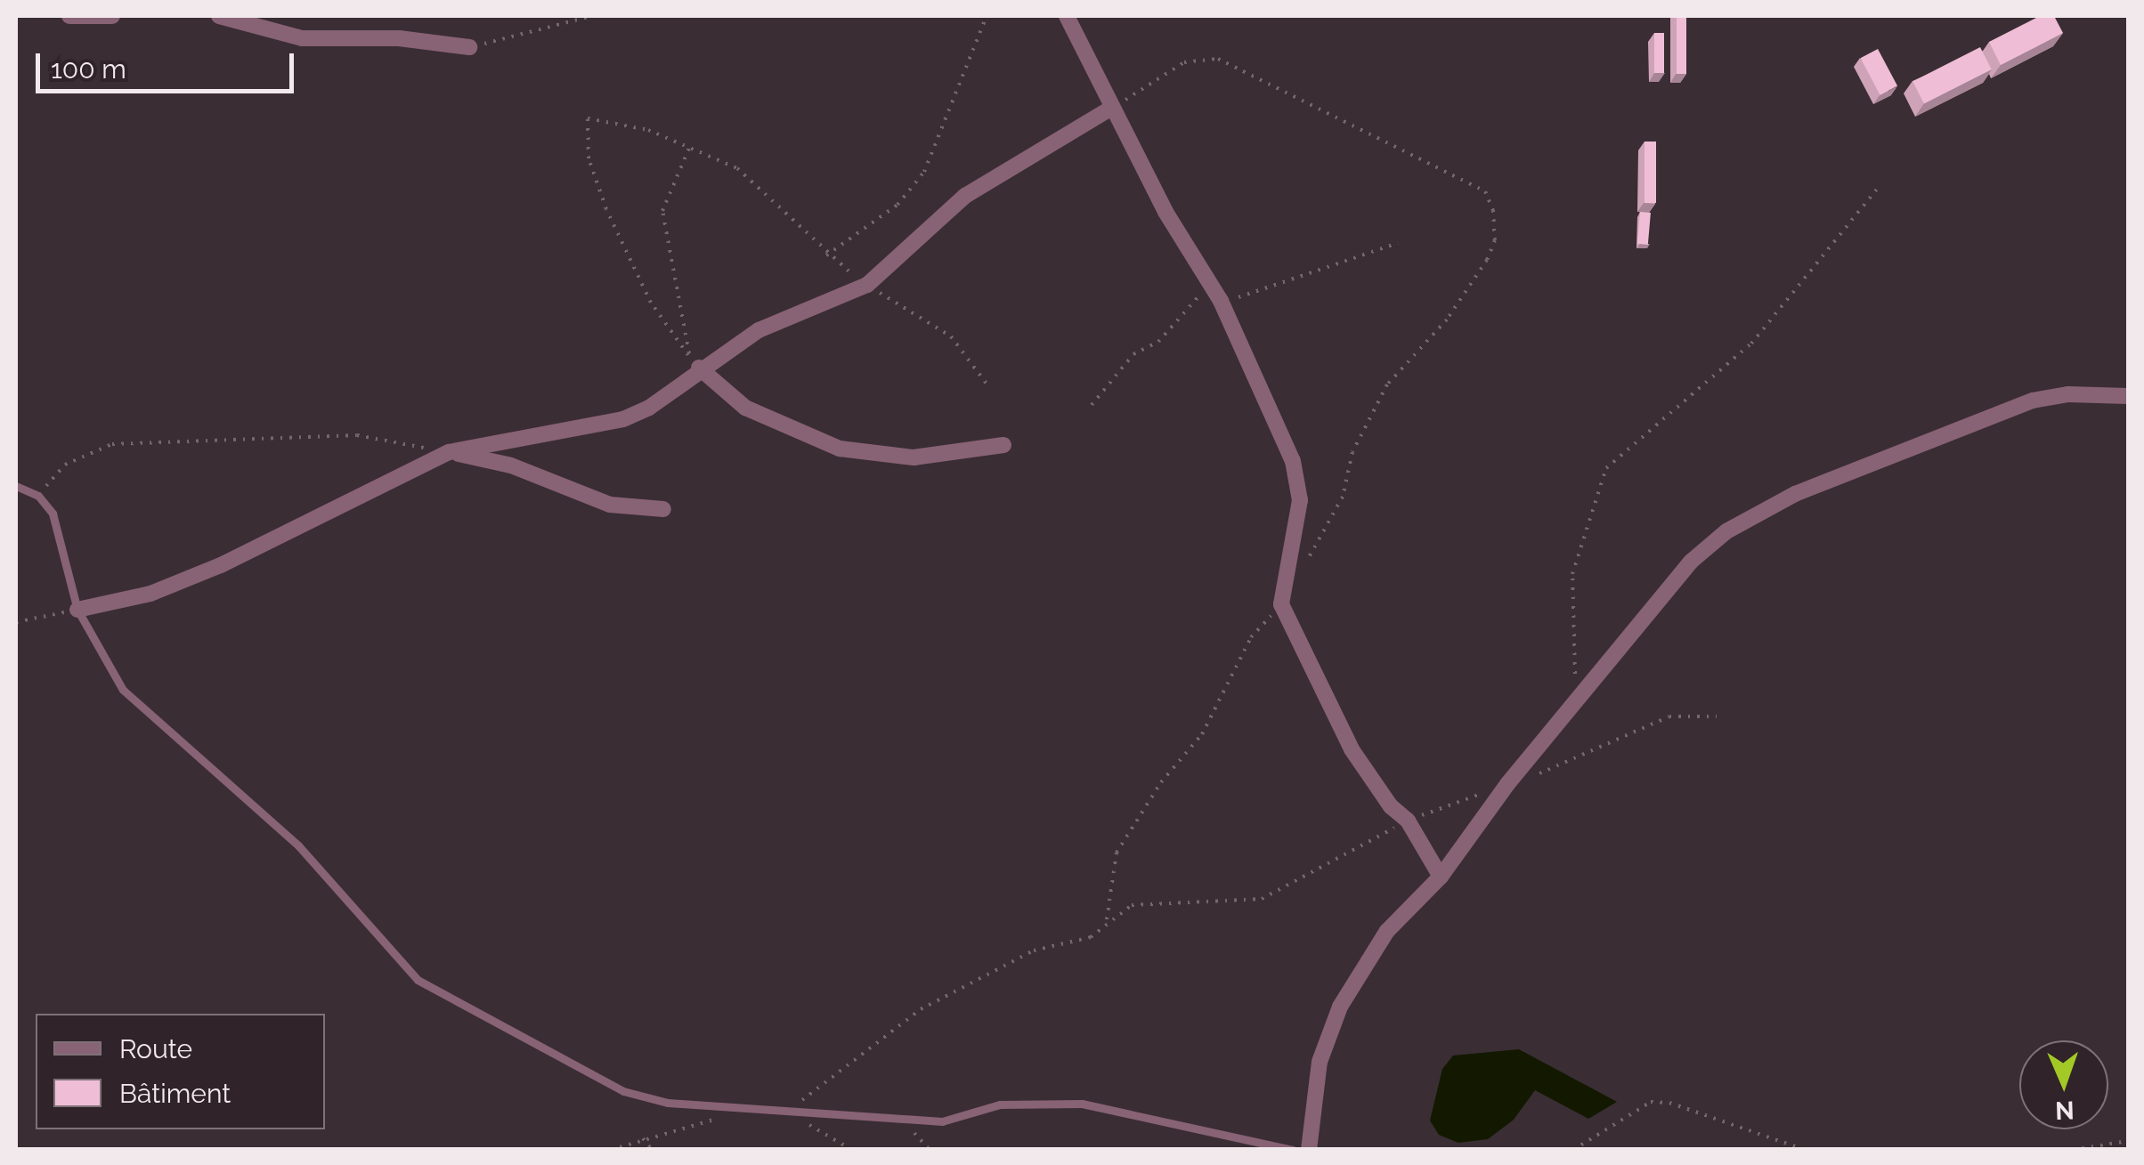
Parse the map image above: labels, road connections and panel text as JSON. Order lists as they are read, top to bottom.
{
  "legend": ["Route", "Bâtiment"],
  "scale_bar": "100 m",
  "north": "bottom"
}
